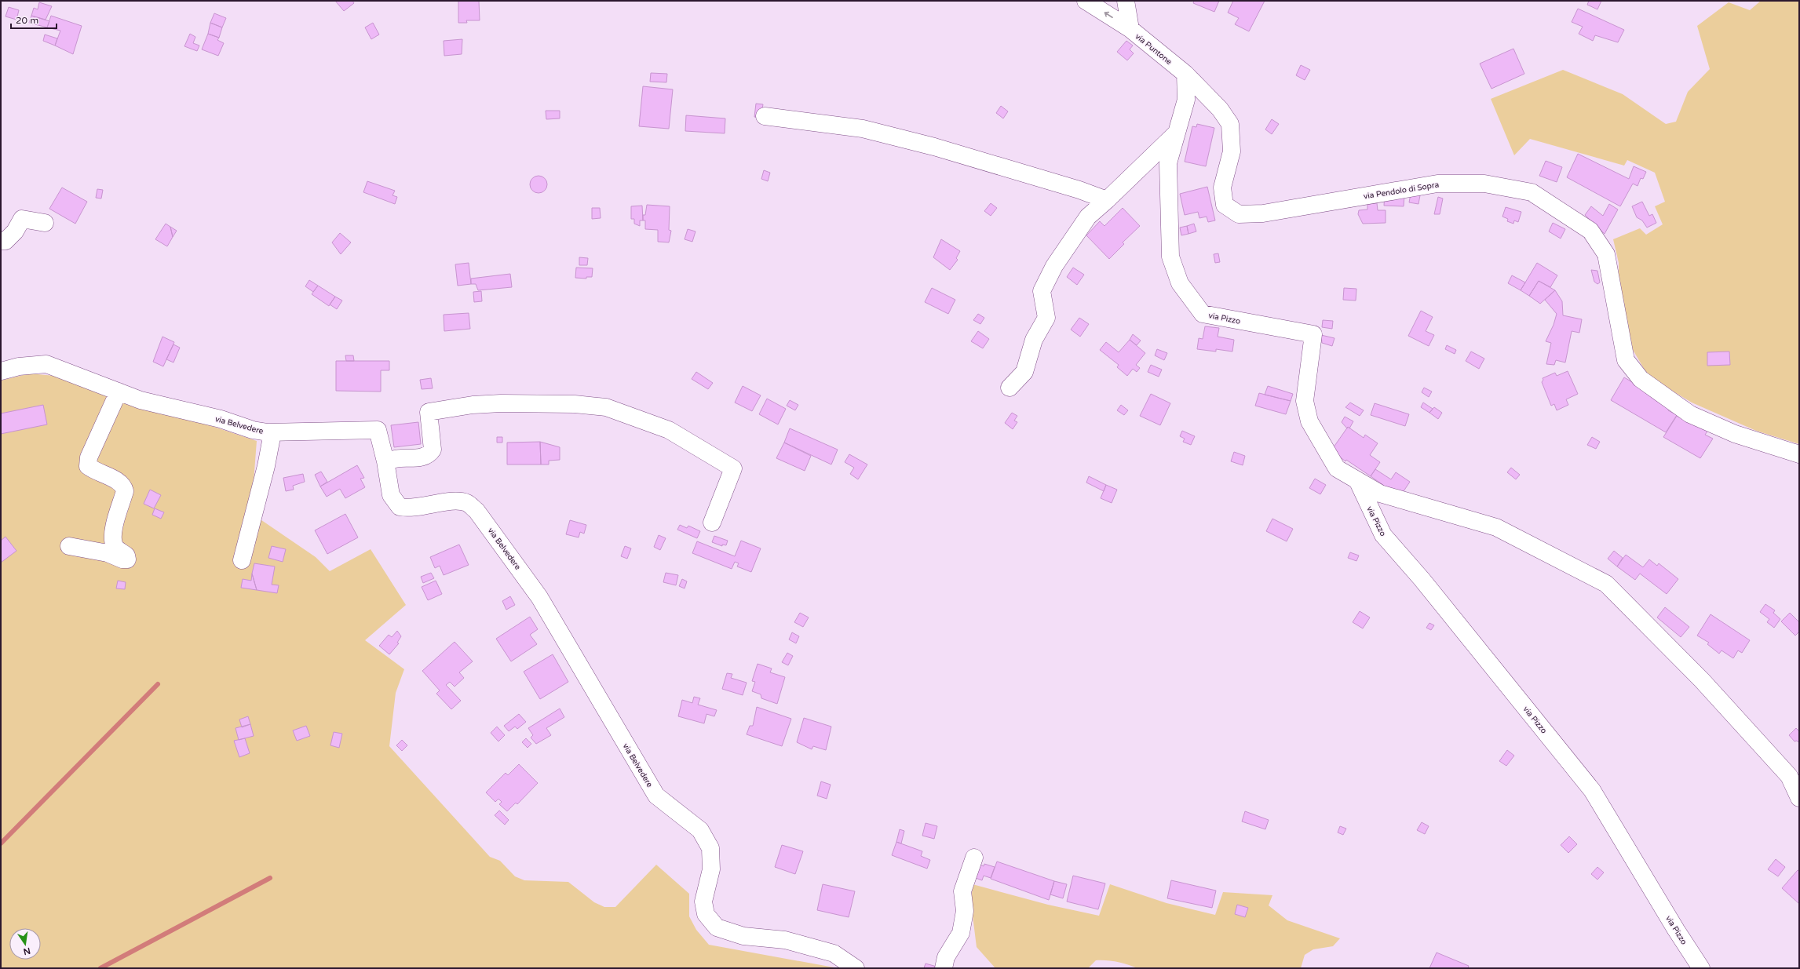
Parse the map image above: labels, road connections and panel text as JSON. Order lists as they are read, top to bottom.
{
  "streets": {
    "street": [
      "via Puntone",
      "via Pendolo di Sopra",
      "via Pizzo",
      "via Belvedere"
    ]
  },
  "crossings": [
    ["via Puntone", "via Pendolo di Sopra"],
    ["via Puntone", "via Pizzo"],
    ["via Pendolo di Sopra", "via Pizzo"]
  ],
  "scale_bar": "20 m",
  "north": "bottom"
}
